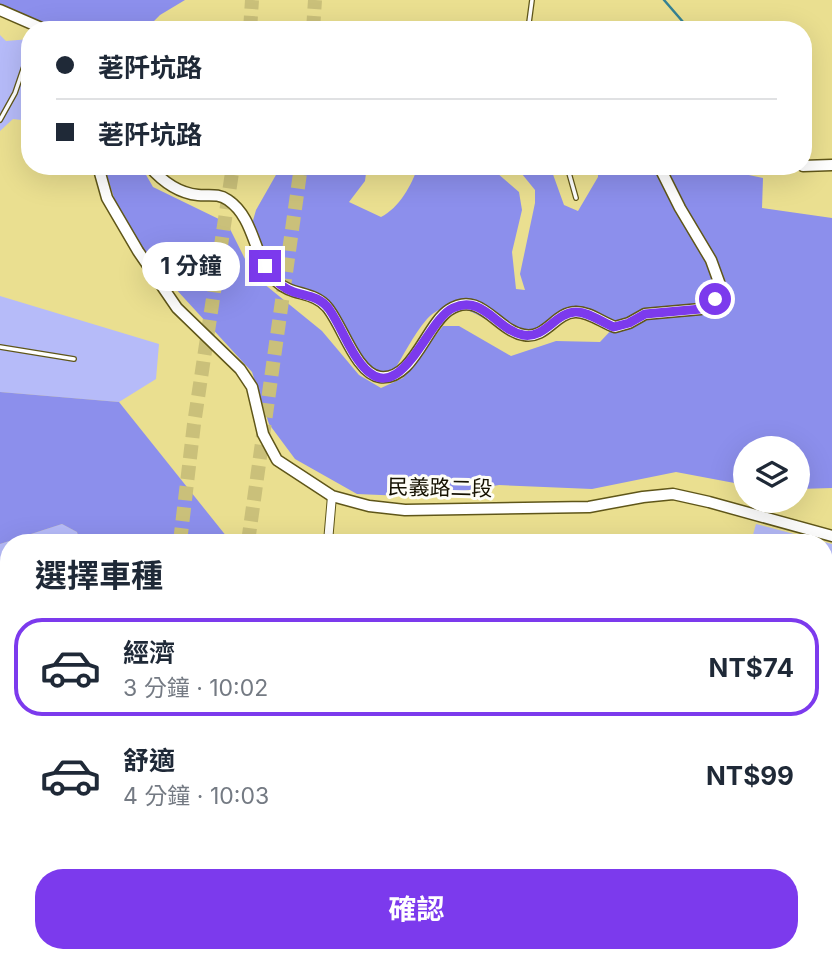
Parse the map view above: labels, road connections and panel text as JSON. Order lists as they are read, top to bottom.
{
  "streets": {
    "street": ["民義路二段"]
  },
  "page": {
    "banner": ["荖阡坑路", "荖阡坑路"],
    "bubble": "1 分鐘",
    "heading": "選擇車種",
    "list": [
      {
        "name": "經濟",
        "note": "3 分鐘 · 10:02",
        "value": "NT$74"
      },
      {
        "name": "舒適",
        "note": "4 分鐘 · 10:03",
        "value": "NT$99"
      }
    ],
    "buttons": "確認"
  }
}
